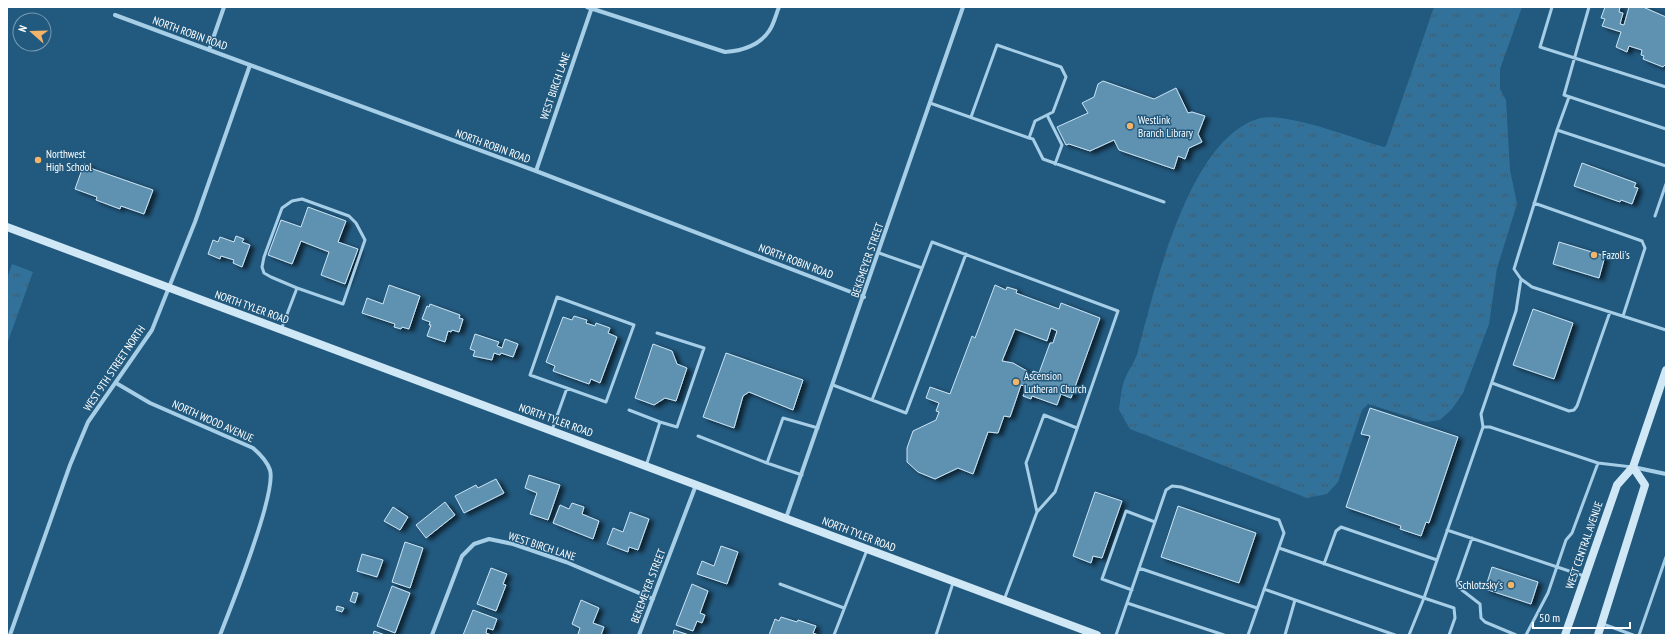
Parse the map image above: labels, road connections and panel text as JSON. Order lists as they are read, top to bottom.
{
  "streets": {
    "main road": ["NORTH TYLER ROAD", "WEST CENTRAL AVENUE"],
    "street": [
      "NORTH ROBIN ROAD",
      "WEST BIRCH LANE",
      "BEKEMEYER STREET",
      "WEST 9TH STREET NORTH",
      "NORTH WOOD AVENUE"
    ]
  },
  "crossings": [
    ["NORTH ROBIN ROAD", "WEST BIRCH LANE"],
    ["NORTH ROBIN ROAD", "BEKEMEYER STREET"],
    ["NORTH ROBIN ROAD", "WEST 9TH STREET NORTH"],
    ["WEST BIRCH LANE", "BEKEMEYER STREET"],
    ["BEKEMEYER STREET", "NORTH TYLER ROAD"],
    ["NORTH TYLER ROAD", "WEST 9TH STREET NORTH"],
    ["WEST 9TH STREET NORTH", "NORTH WOOD AVENUE"]
  ],
  "places": [
    "Westlink Branch Library",
    "Northwest High School",
    "Fazoli's",
    "Ascension Lutheran Church",
    "Schlotzsky's"
  ],
  "scale_bar": "50 m",
  "north": "left"
}
